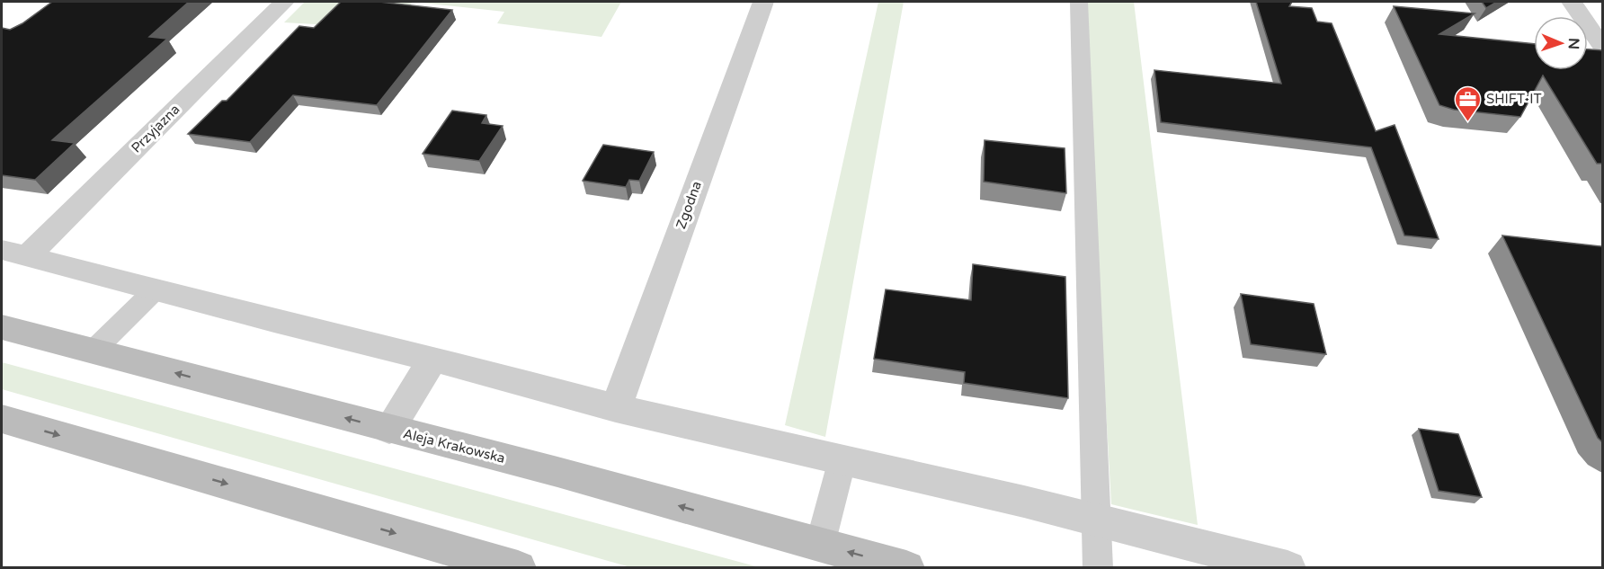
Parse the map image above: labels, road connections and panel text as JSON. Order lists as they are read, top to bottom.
{
  "streets": {
    "main road": ["Aleja Krakowska"],
    "street": ["Przyjazna", "Zgodna"]
  },
  "places": {
    "office": ["SHIFT-IT"]
  },
  "north": "right"
}
